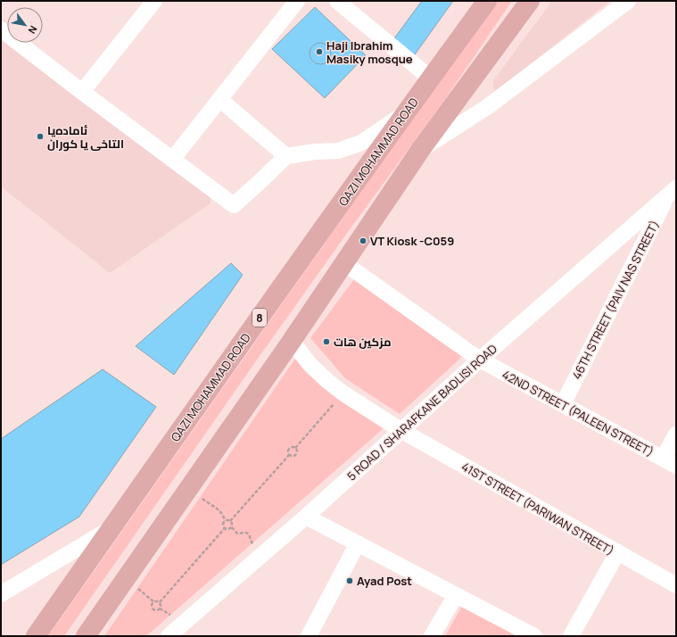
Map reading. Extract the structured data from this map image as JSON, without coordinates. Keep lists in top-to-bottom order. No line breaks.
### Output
{"streets":{"main road":["QAZI MOHAMMAD ROAD","8"],"street":["46TH STREET (PAIV NAS STREET)","5 ROAD / SHARAFKANE BADLISI ROAD","42ND STREET (PALEEN STREET)","41ST STREET (PARIWAN STREET)"]},"crossings":[["46TH STREET (PAIV NAS STREET)","5 ROAD / SHARAFKANE BADLISI ROAD"],["46TH STREET (PAIV NAS STREET)","42ND STREET (PALEEN STREET)"],["5 ROAD / SHARAFKANE BADLISI ROAD","42ND STREET (PALEEN STREET)"],["5 ROAD / SHARAFKANE BADLISI ROAD","41ST STREET (PARIWAN STREET)"]],"places":["Haji Ibrahim Masiky mosque","ئاماده‌یا التاخی یا کوران","VT Kiosk -C059","مزكين هات","Ayad Post"],"north":"bottom right"}
